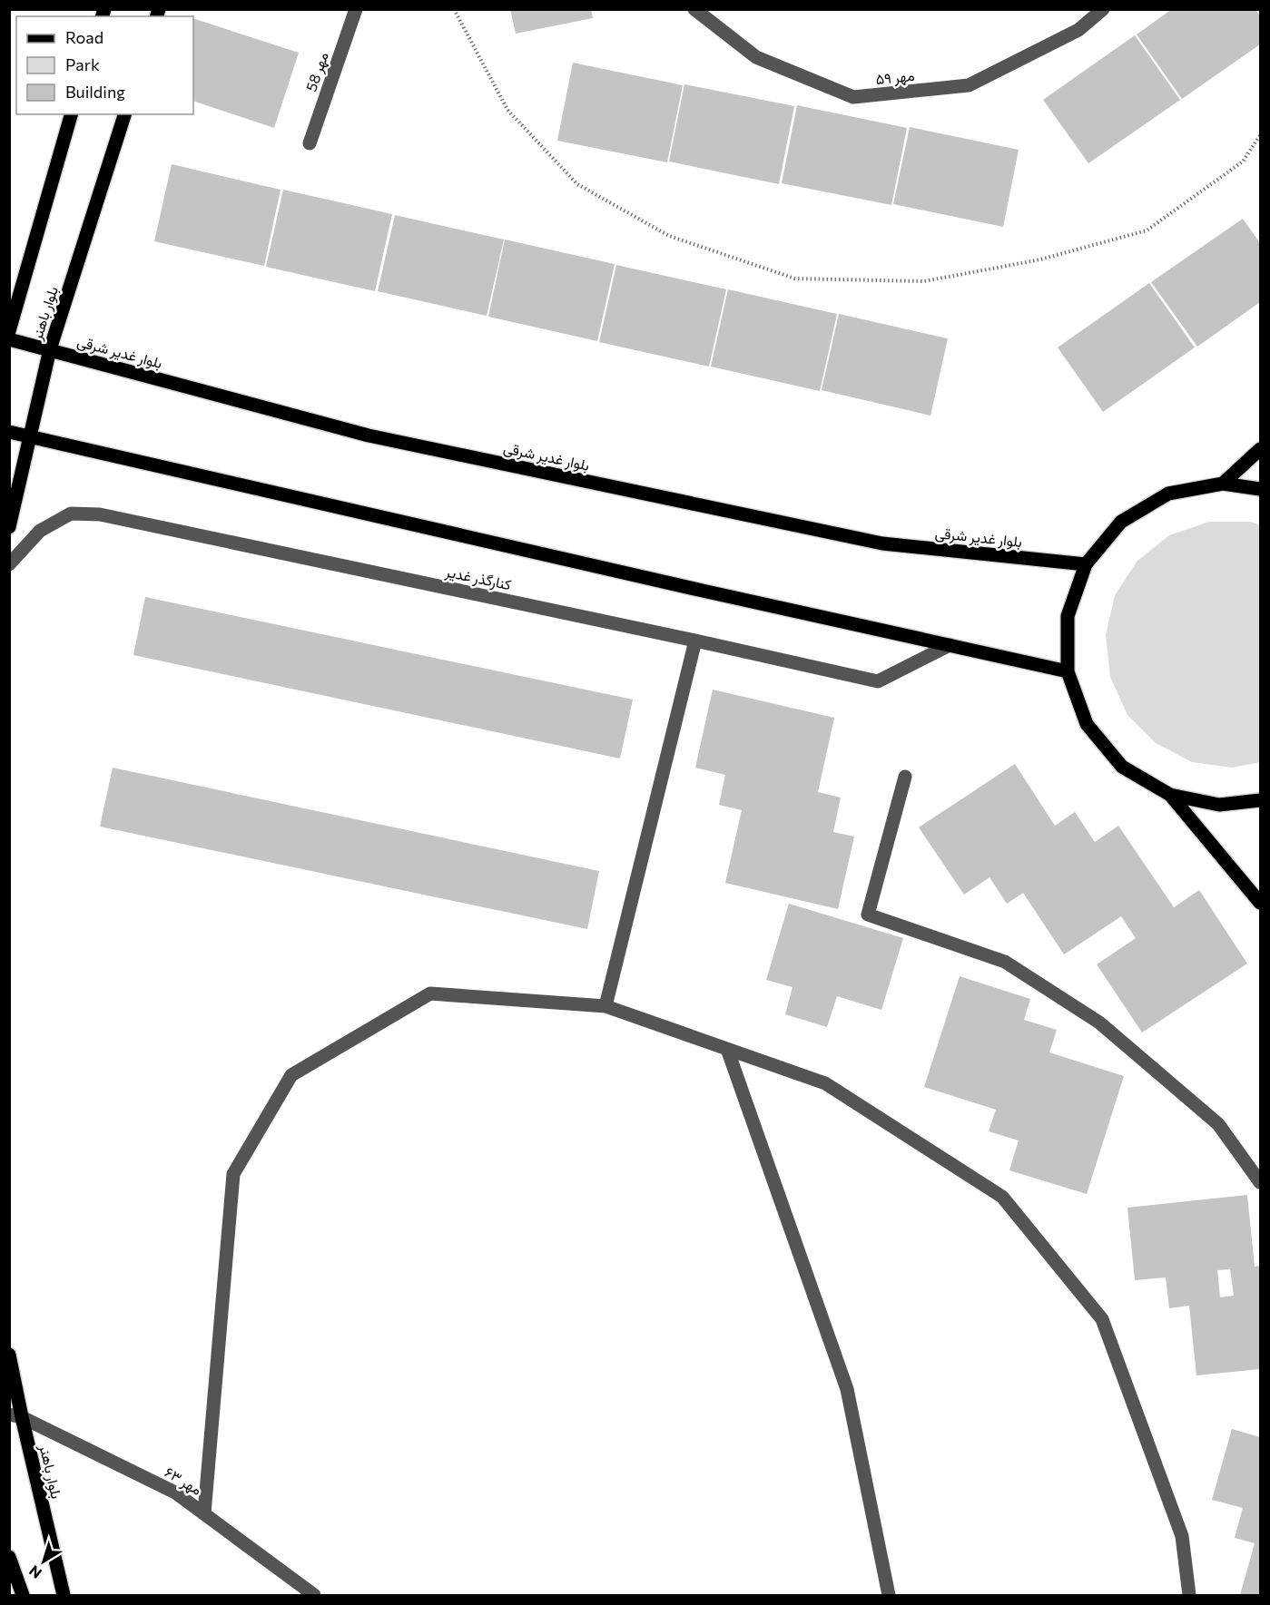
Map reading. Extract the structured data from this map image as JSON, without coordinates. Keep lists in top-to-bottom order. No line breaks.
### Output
{"streets":{"main road":["بلوار باهنر","بلوار غدیر شرقی"],"street":["مهر 58","مهر ۵۹","کنارگذر غدیر","مهر ۶۳"]},"crossings":[["بلوار باهنر","بلوار غدیر شرقی"],["بلوار باهنر","مهر ۶۳"]],"legend":["Road","Park","Building"],"north":"bottom left"}
